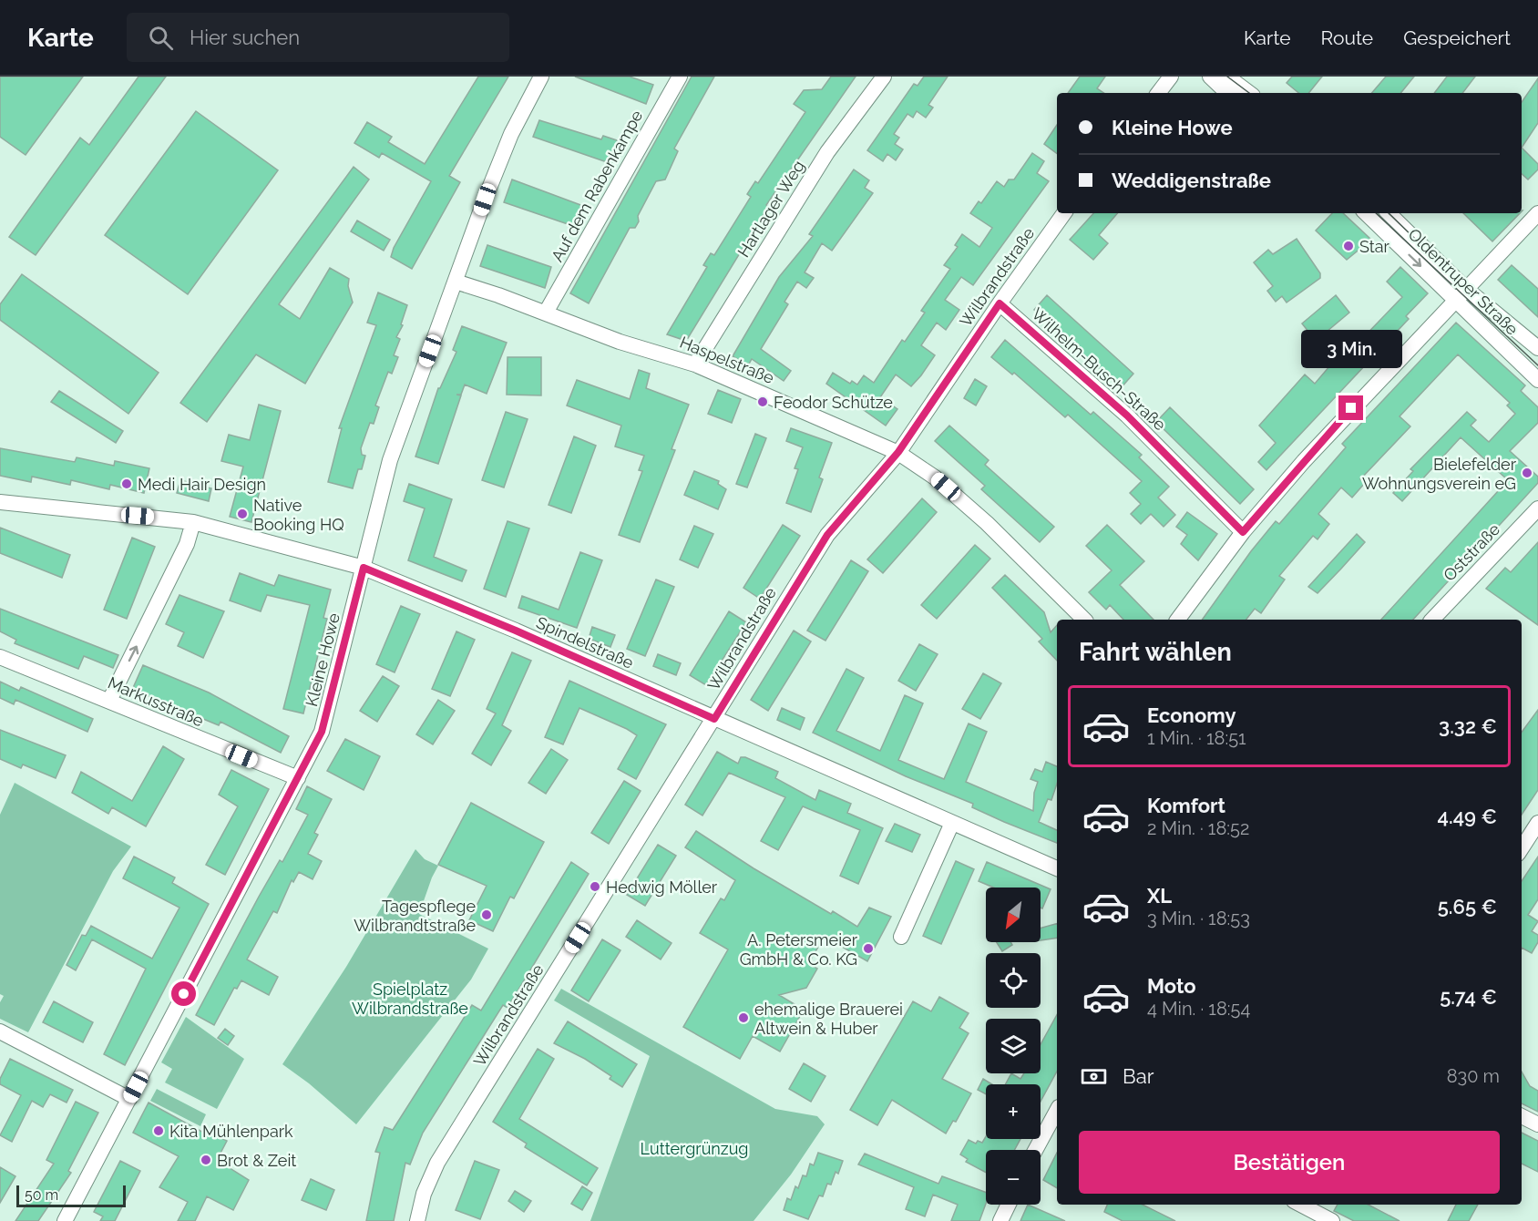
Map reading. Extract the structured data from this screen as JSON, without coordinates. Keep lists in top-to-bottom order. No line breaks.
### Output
{"streets":{"street":["Auf dem Rabenkampe","Hartlager Weg","Wilbrandstraße","Oldentruper Straße","Haspelstraße","Wilhelm-Busch-Straße","Oststraße","Spindelstraße","Kleine Howe","Markusstraße"]},"crossings":[["Auf dem Rabenkampe","Haspelstraße"],["Hartlager Weg","Haspelstraße"],["Wilbrandstraße","Haspelstraße"],["Wilbrandstraße","Wilhelm-Busch-Straße"],["Wilbrandstraße","Spindelstraße"],["Haspelstraße","Kleine Howe"],["Spindelstraße","Kleine Howe"],["Kleine Howe","Markusstraße"]],"parks":["Spielplatz Wilbrandstraße","Luttergrünzug"],"places":["Star","Feodor Schütze","Bielefelder Wohnungsverein eG","Medi Hair Design","Native Booking HQ","Hedwig Möller","Tagespflege Wilbrandtstraße","A. Petersmeier GmbH & Co. KG","ehemalige Brauerei Altwein & Huber","Kita Mühlenpark","Brot & Zeit"],"scale_bar":"50 m","north":"bottom left","page":{"header":"Karte","search":"Hier suchen","nav":["Karte","Route","Gespeichert"],"banner":["Kleine Howe","Weddigenstraße"],"bubble":"3 Min.","heading":"Fahrt wählen","list":[{"name":"Economy","note":"1 Min. · 18:51","value":"3.32 €"},{"name":"Komfort","note":"2 Min. · 18:52","value":"4.49 €"},{"name":"XL","note":"3 Min. · 18:53","value":"5.65 €"},{"name":"Moto","note":"4 Min. · 18:54","value":"5.74 €"}],"map_buttons":["+","−"],"pay":["Bar","830 m"],"buttons":"Bestätigen","scale":"50 m"}}
